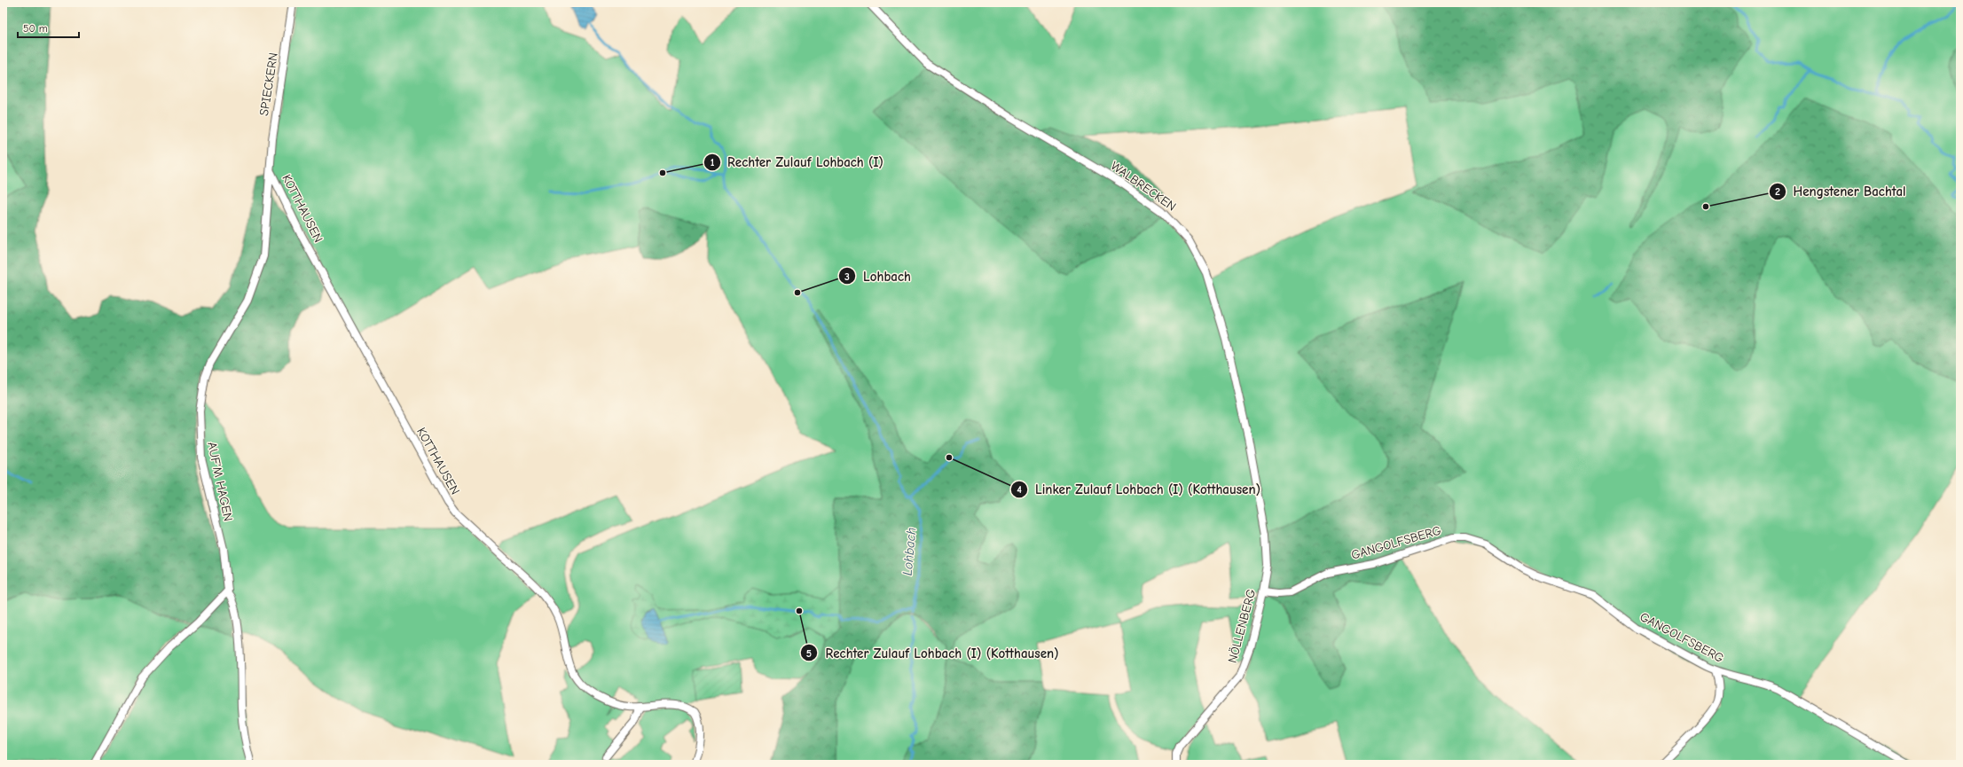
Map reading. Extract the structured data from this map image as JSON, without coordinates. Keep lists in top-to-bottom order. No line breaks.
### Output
{"streets":{"street":["SPIECKERN","WALBRECKEN","KOTTHAUSEN","AUF'M HAGEN","GANGOLFSBERG","NÖLLENBERG"]},"crossings":[["SPIECKERN","KOTTHAUSEN"],["SPIECKERN","AUF'M HAGEN"],["WALBRECKEN","NÖLLENBERG"],["KOTTHAUSEN","AUF'M HAGEN"],["GANGOLFSBERG","NÖLLENBERG"]],"water":["Lohbach"],"places":["Rechter Zulauf Lohbach (I)","Hengstener Bachtal","Lohbach","Linker Zulauf Lohbach (I) (Kotthausen)","Rechter Zulauf Lohbach (I) (Kotthausen)"],"scale_bar":"50 m"}
